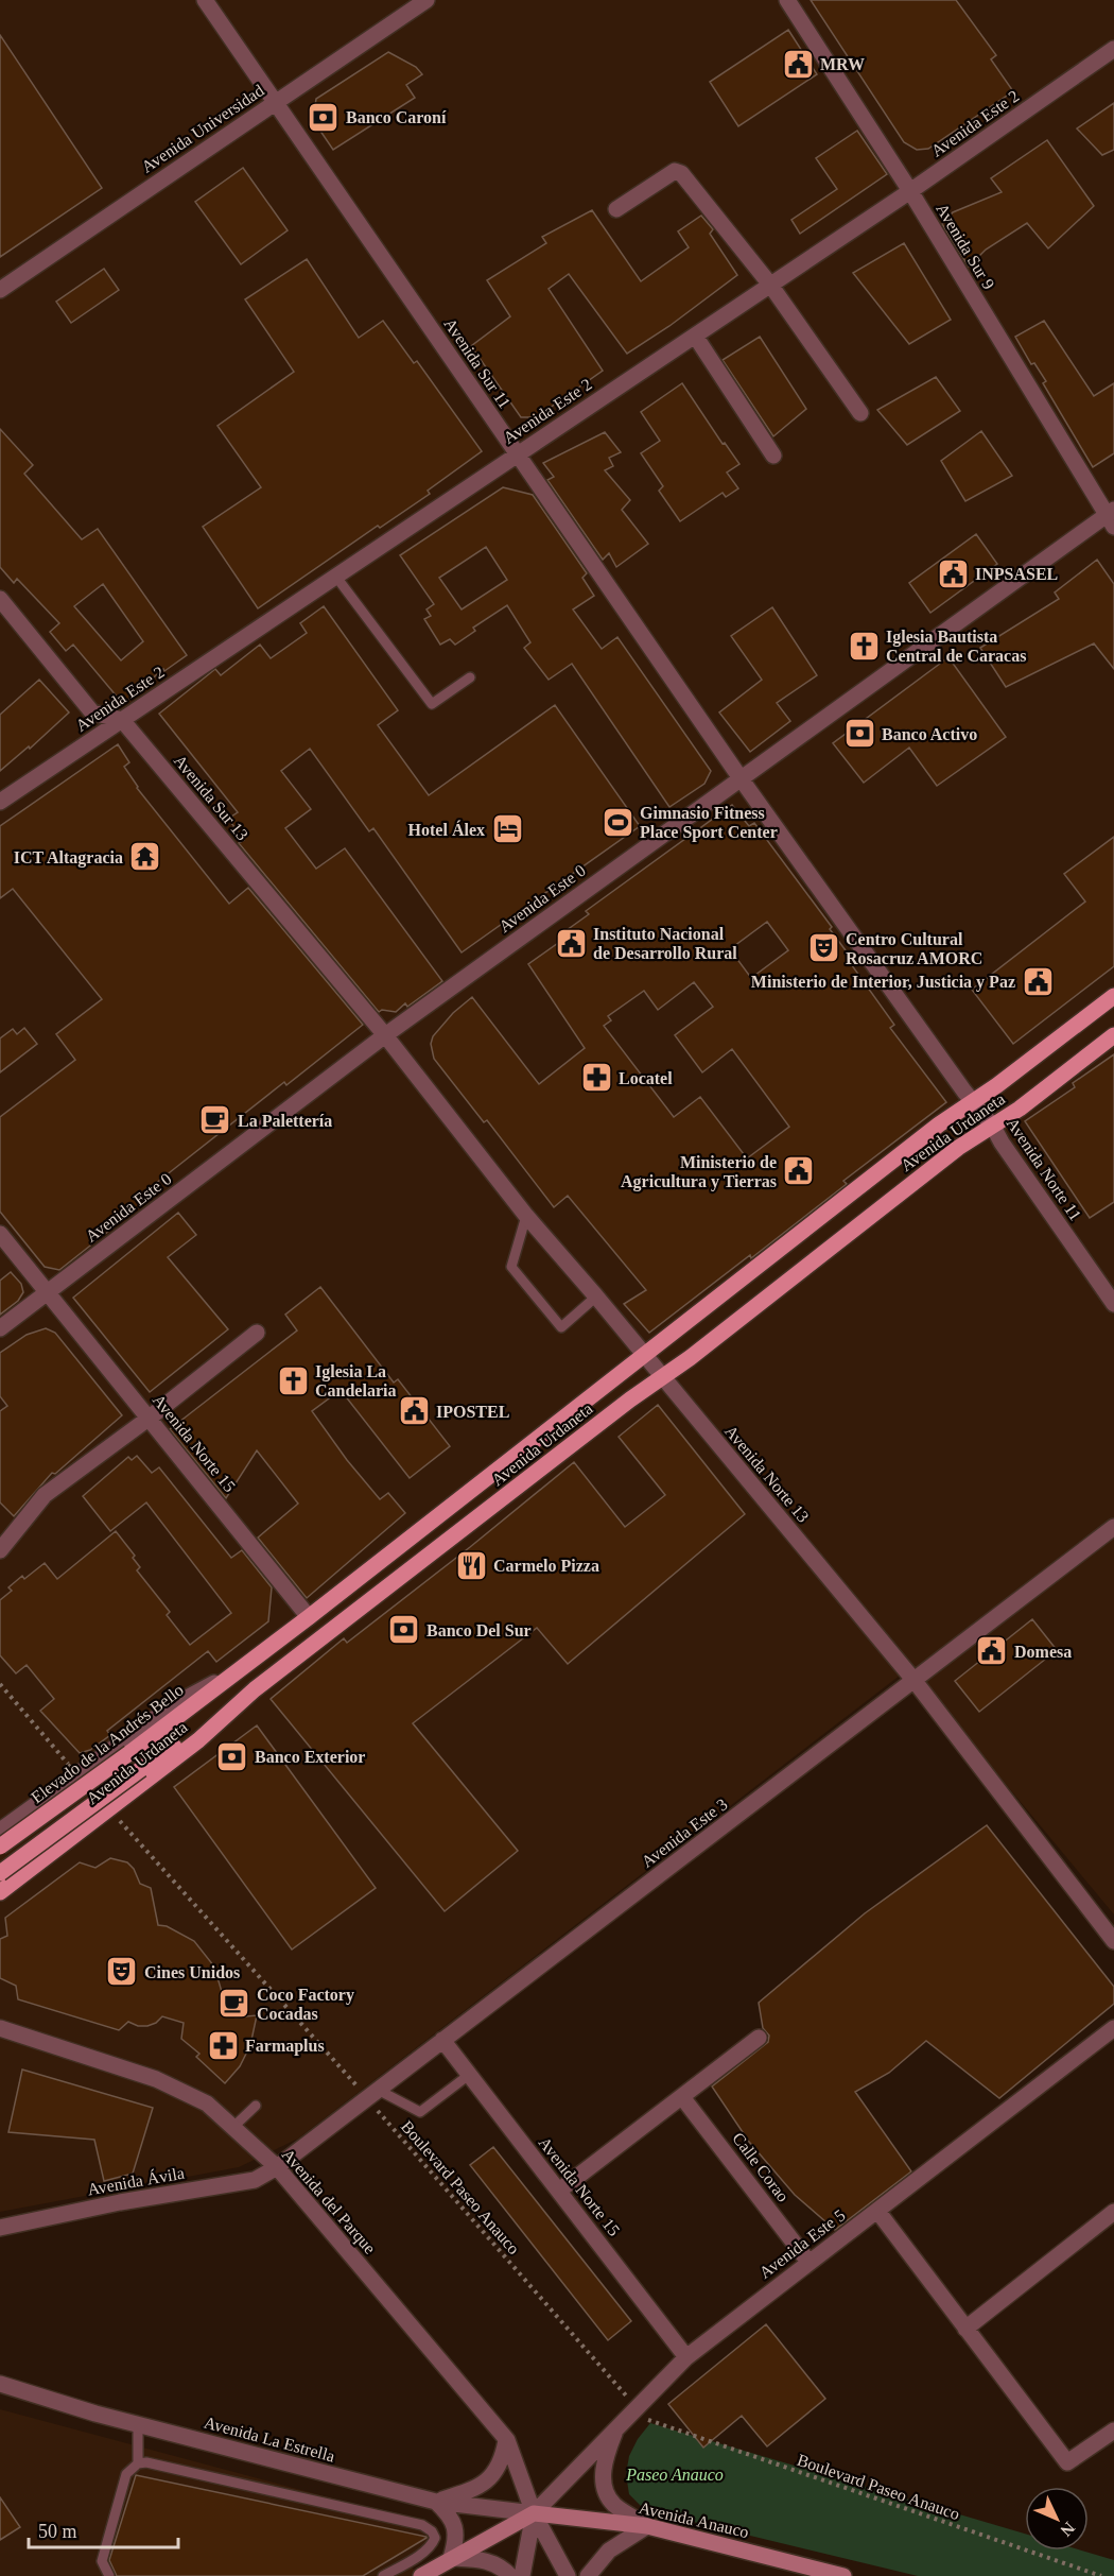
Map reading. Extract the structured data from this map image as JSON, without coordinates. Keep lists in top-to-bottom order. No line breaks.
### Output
{"streets":{"main road":["Avenida Urdaneta","Elevado de la Andrés Bello","Avenida Anauco"],"street":["Avenida Este 2","Avenida Universidad","Avenida Sur 9","Avenida Sur 11","Avenida Sur 13","Avenida Este 0","Avenida Norte 11","Avenida Norte 15","Avenida Norte 13","Avenida Este 3","Calle Corao","Avenida Ávila","Avenida del Parque","Avenida Este 5","Avenida La Estrella"],"path":["Boulevard Paseo Anauco"]},"crossings":[["Avenida Este 2","Avenida Sur 9"],["Avenida Este 2","Avenida Sur 11"],["Avenida Este 2","Avenida Sur 13"],["Avenida Universidad","Avenida Sur 11"],["Avenida Sur 9","Avenida Este 0"],["Avenida Sur 11","Avenida Este 0"],["Avenida Sur 11","Avenida Norte 11"],["Avenida Sur 13","Avenida Este 0"],["Avenida Sur 13","Avenida Norte 13"],["Avenida Este 0","Avenida Norte 11"],["Avenida Este 0","Avenida Norte 15"],["Avenida Este 0","Avenida Norte 13"],["Avenida Urdaneta","Avenida Norte 11"],["Avenida Urdaneta","Avenida Norte 15"],["Avenida Urdaneta","Avenida Norte 13"],["Avenida Urdaneta","Elevado de la Andrés Bello"],["Avenida Norte 15","Avenida Este 3"],["Avenida Norte 15","Avenida Este 5"],["Avenida Norte 13","Avenida Este 3"],["Avenida Este 3","Avenida Ávila"],["Avenida Este 3","Avenida del Parque"],["Calle Corao","Avenida Este 5"],["Avenida Ávila","Avenida del Parque"],["Avenida del Parque","Avenida Este 5"],["Avenida del Parque","Avenida La Estrella"],["Avenida del Parque","Avenida Anauco"],["Avenida Este 5","Avenida La Estrella"],["Avenida Este 5","Avenida Anauco"],["Avenida La Estrella","Avenida Anauco"]],"parks":["Paseo Anauco"],"places":{"public building":["MRW","INPSASEL","Instituto Nacional de Desarrollo Rural","Ministerio de Interior, Justicia y Paz","Ministerio de Agricultura y Tierras","IPOSTEL","Domesa"],"bank":["Banco Caroní","Banco Activo","Banco Del Sur","Banco Exterior"],"church":["Iglesia Bautista Central de Caracas","Iglesia La Candelaria"],"sports":["Gimnasio Fitness Place Sport Center"],"hotel":["Hotel Álex"],"temple":["ICT Altagracia"],"theatre":["Centro Cultural Rosacruz AMORC","Cines Unidos"],"pharmacy":["Locatel","Farmaplus"],"cafe":["La Palettería","Coco Factory Cocadas"],"restaurant":["Carmelo Pizza"]},"scale_bar":"50 m","north":"bottom right"}
